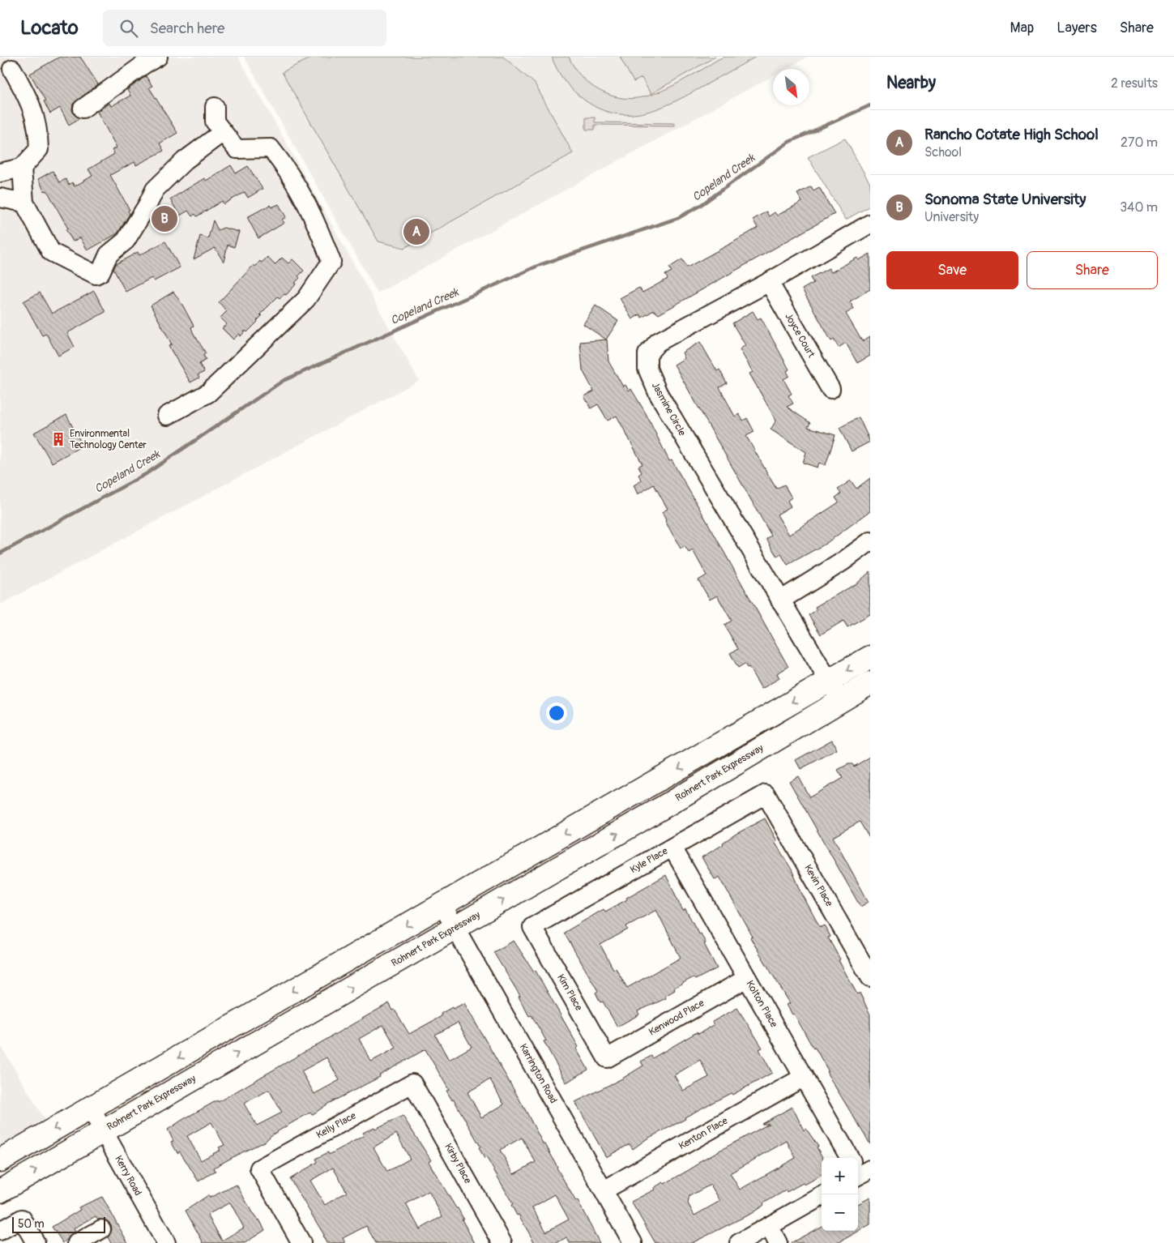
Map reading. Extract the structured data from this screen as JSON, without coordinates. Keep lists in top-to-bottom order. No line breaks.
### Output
{"streets":{"main road":["Rohnert Park Expressway"],"street":["Joyce Court","Jasmine Circle","Kyle Place","Kevin Place","Kim Place","Kolton Place","Kenwood Place","Karrington Road","Kelly Place","Kenton Place","Kirby Place","Kerry Road"]},"crossings":[["Joyce Court","Jasmine Circle"],["Rohnert Park Expressway","Karrington Road"],["Rohnert Park Expressway","Kerry Road"],["Kyle Place","Kevin Place"],["Kyle Place","Kim Place"],["Kyle Place","Kolton Place"],["Kim Place","Kenwood Place"],["Kolton Place","Kenwood Place"],["Kolton Place","Kenton Place"],["Karrington Road","Kenton Place"],["Kelly Place","Kirby Place"]],"water":["Copeland Creek"],"places":{"building":["Environmental Technology Center"]},"scale_bar":"50 m","north":"bottom right","page":{"header":"Locato","search":"Search here","nav":["Map","Layers","Share"],"heading":["Nearby","2 results"],"list":[{"mark":"A","name":"Rancho Cotate High School","note":"School","value":"270 m"},{"mark":"B","name":"Sonoma State University","note":"University","value":"340 m"}],"pins":["B","A"],"buttons":["Save","Share"],"map_buttons":["+","−"],"scale":"50 m"}}
